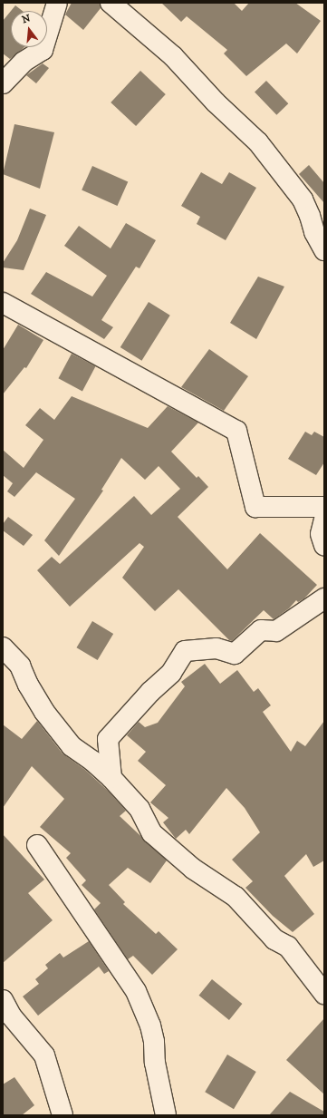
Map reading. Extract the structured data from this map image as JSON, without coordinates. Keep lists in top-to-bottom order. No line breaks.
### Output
{"north":"top"}
